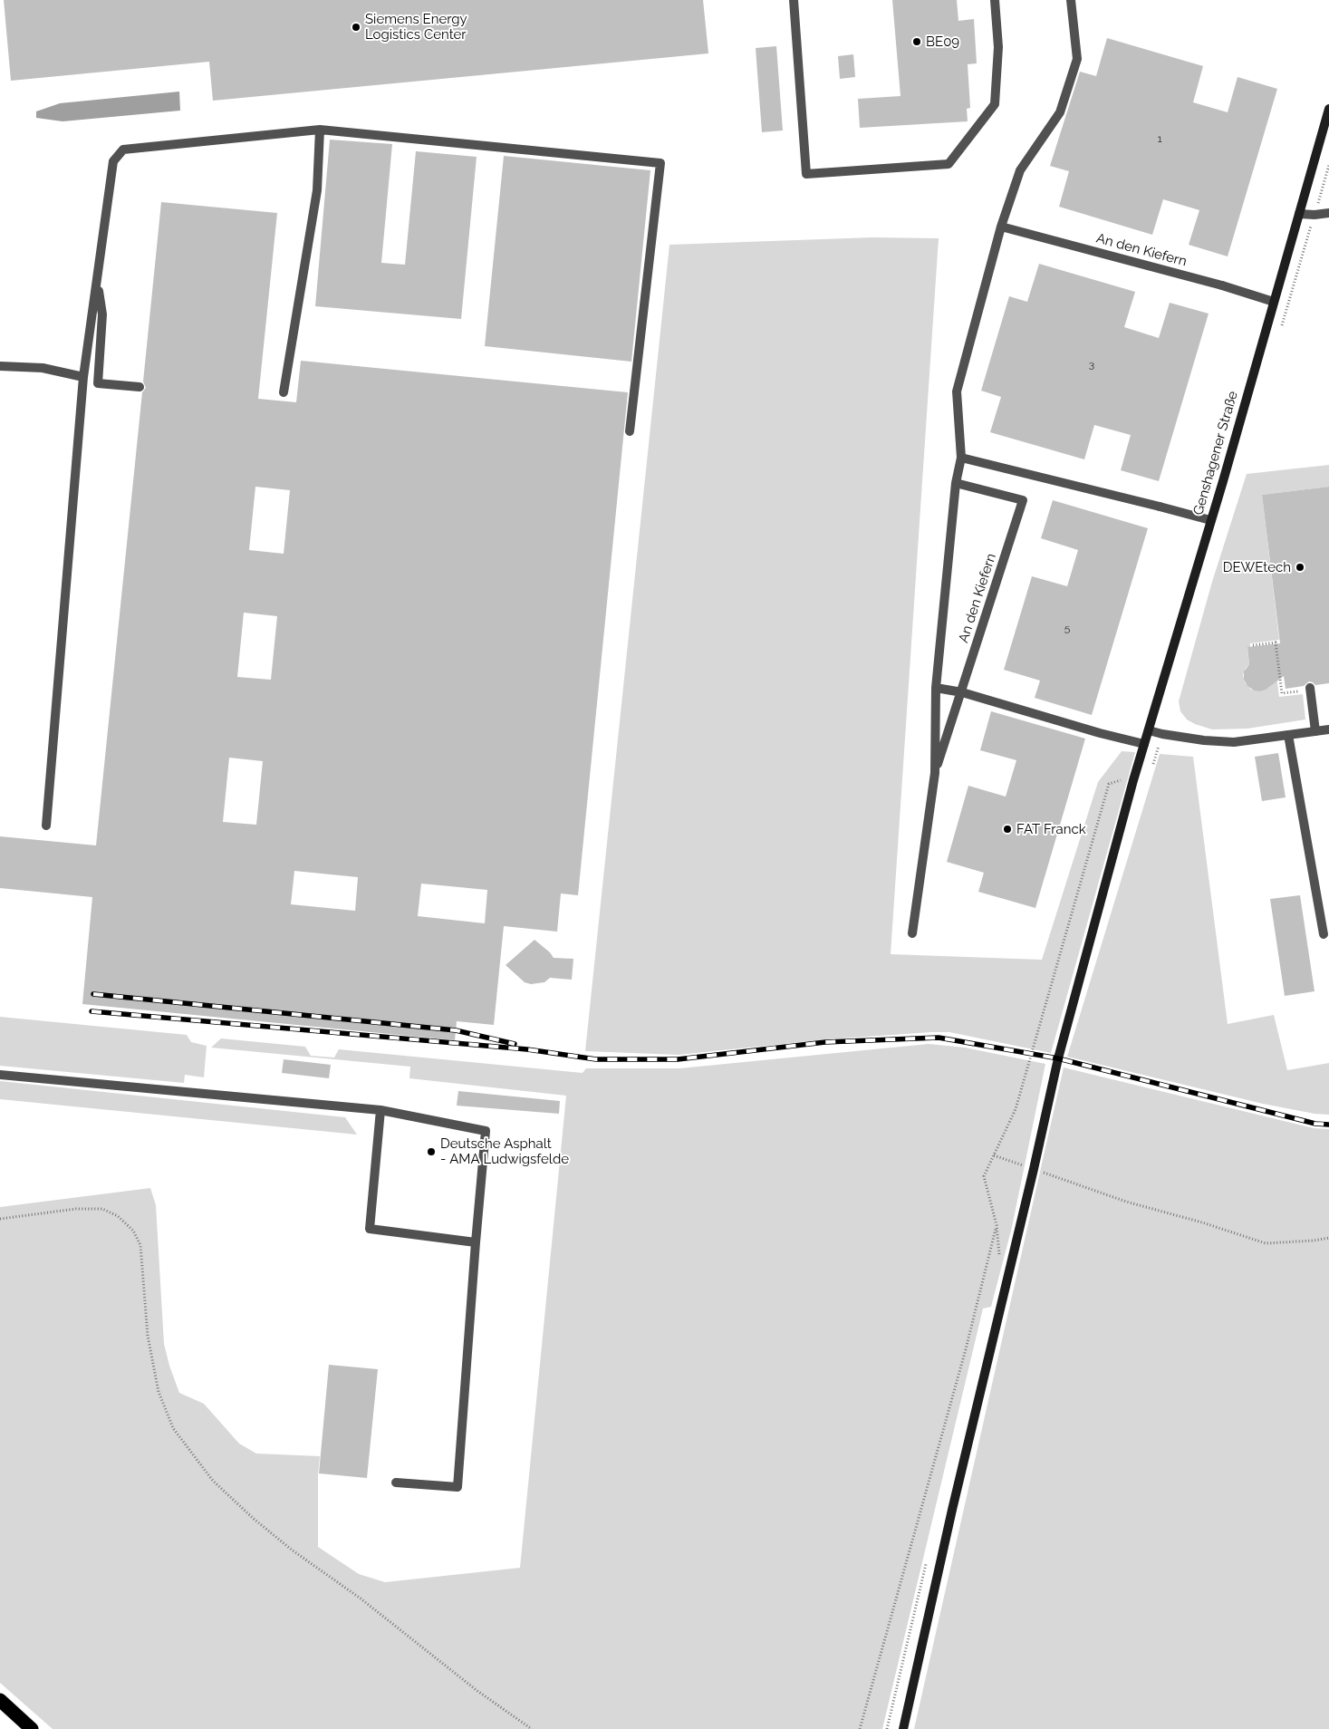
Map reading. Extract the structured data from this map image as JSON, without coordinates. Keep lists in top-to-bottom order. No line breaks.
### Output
{"streets":{"main road":["Genshagener Straße"],"street":["An den Kiefern"]},"crossings":[["An den Kiefern","Genshagener Straße"]],"places":["Siemens Energy Logistics Center","BE09","DEWEtech","FAT Franck","Deutsche Asphalt - AMA Ludwigsfelde"],"house_numbers":["1","3","5"]}
